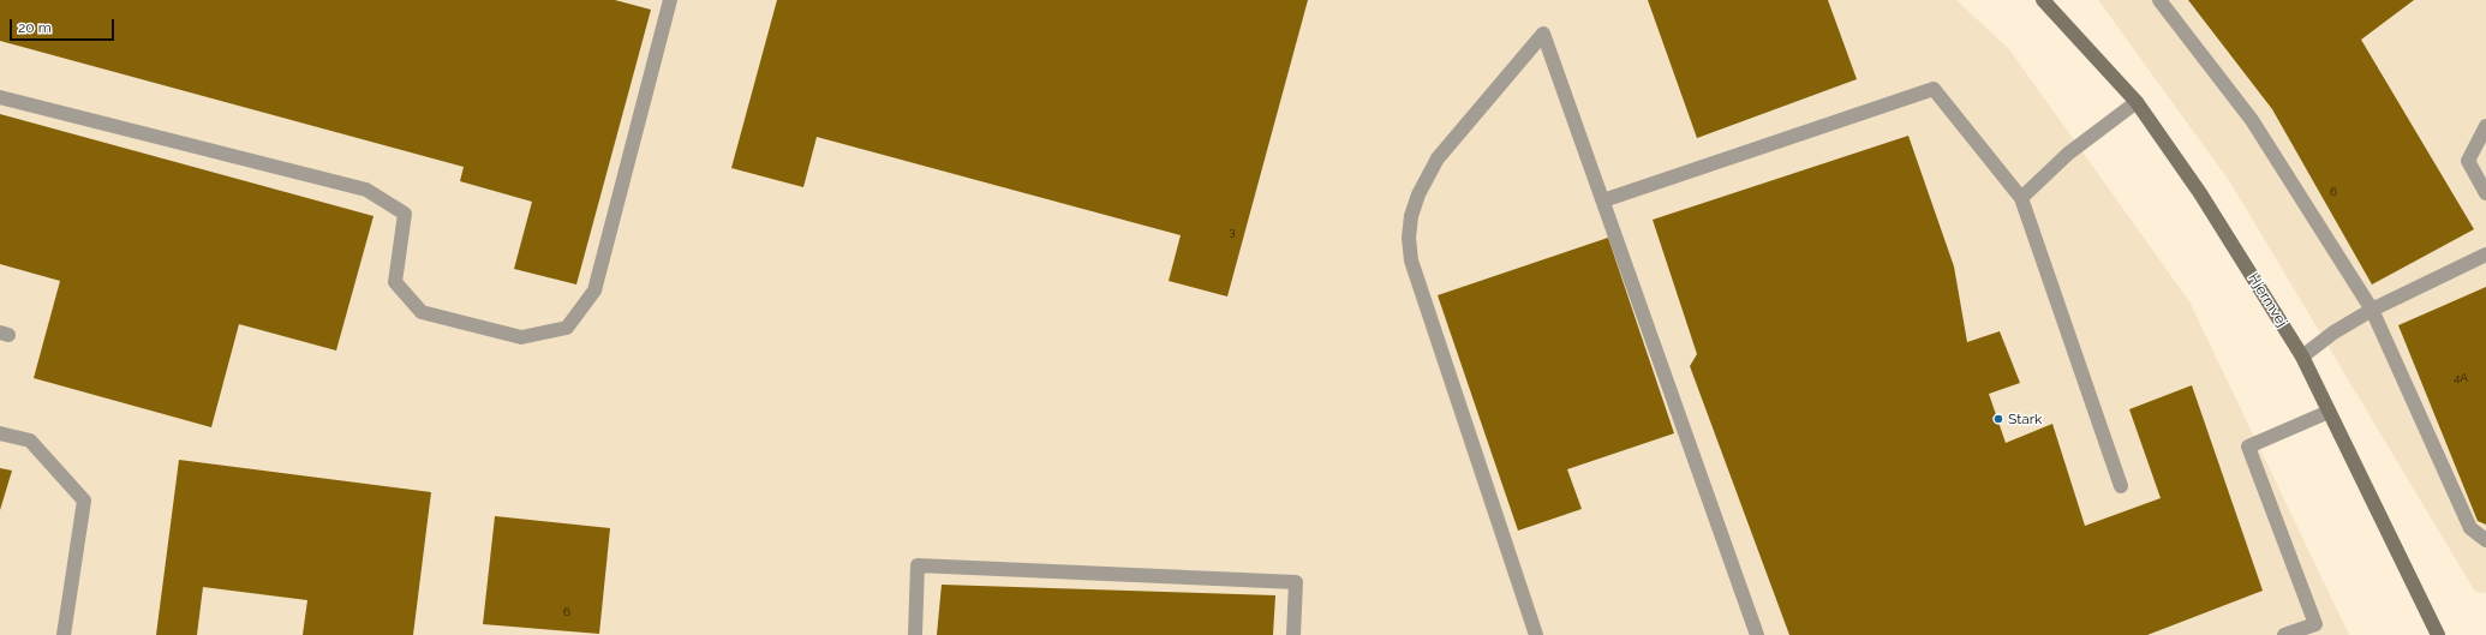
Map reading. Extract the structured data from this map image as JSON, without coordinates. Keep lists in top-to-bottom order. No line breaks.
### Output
{"streets":{"street":["Hjermvej"]},"places":["Stark"],"house_numbers":["6","3","4A","6"],"scale_bar":"20 m"}
